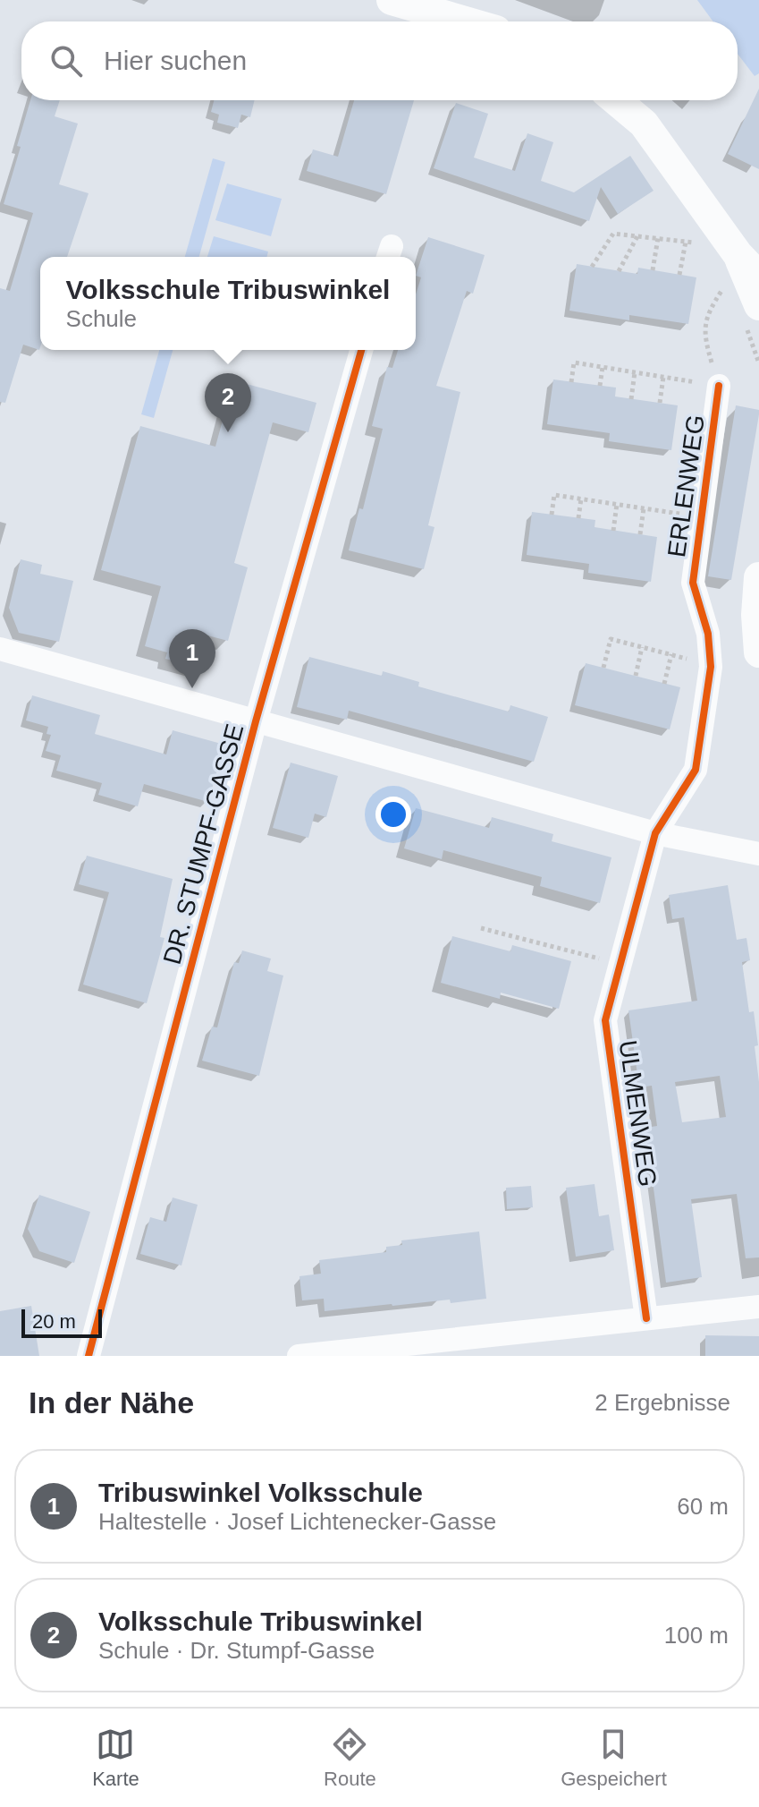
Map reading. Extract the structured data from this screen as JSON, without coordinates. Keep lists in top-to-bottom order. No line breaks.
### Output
{"streets":{"street":["ERLENWEG","DR. STUMPF-GASSE","ULMENWEG"]},"crossings":[["ERLENWEG","ULMENWEG"]],"scale_bar":"20 m","page":{"search":"Hier suchen","popup":["Volksschule Tribuswinkel","Schule"],"pins":["2","1"],"scale":"20 m","heading":["In der Nähe","2 Ergebnisse"],"list":[{"mark":"1","name":"Tribuswinkel Volksschule","note":"Haltestelle · Josef Lichtenecker-Gasse","value":"60 m"},{"mark":"2","name":"Volksschule Tribuswinkel","note":"Schule · Dr. Stumpf-Gasse","value":"100 m"}],"nav":["Karte","Route","Gespeichert"]}}
